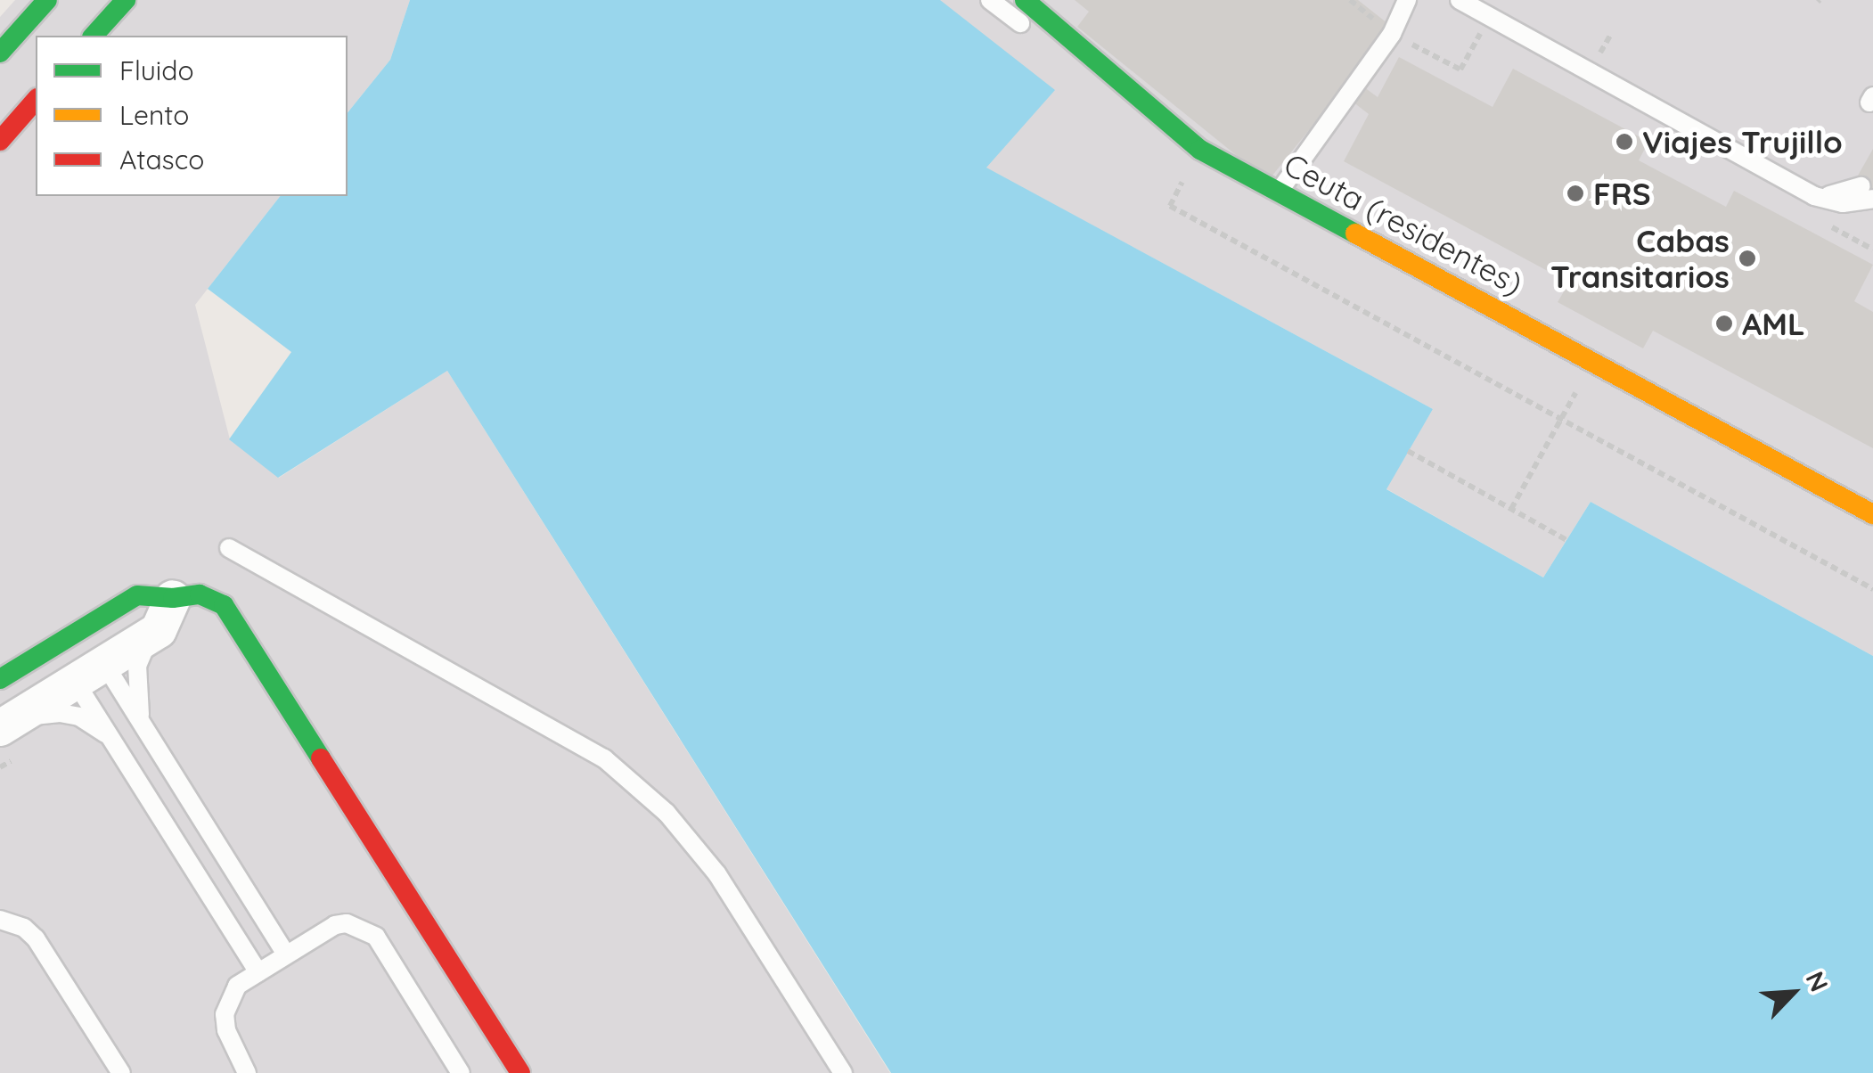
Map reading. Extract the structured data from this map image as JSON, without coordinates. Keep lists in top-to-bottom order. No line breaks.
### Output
{"streets":{"street":["Ceuta (residentes)"]},"places":["Viajes Trujillo","FRS","Cabas Transitarios","AML"],"legend":["Fluido","Lento","Atasco"],"north":"top right"}
